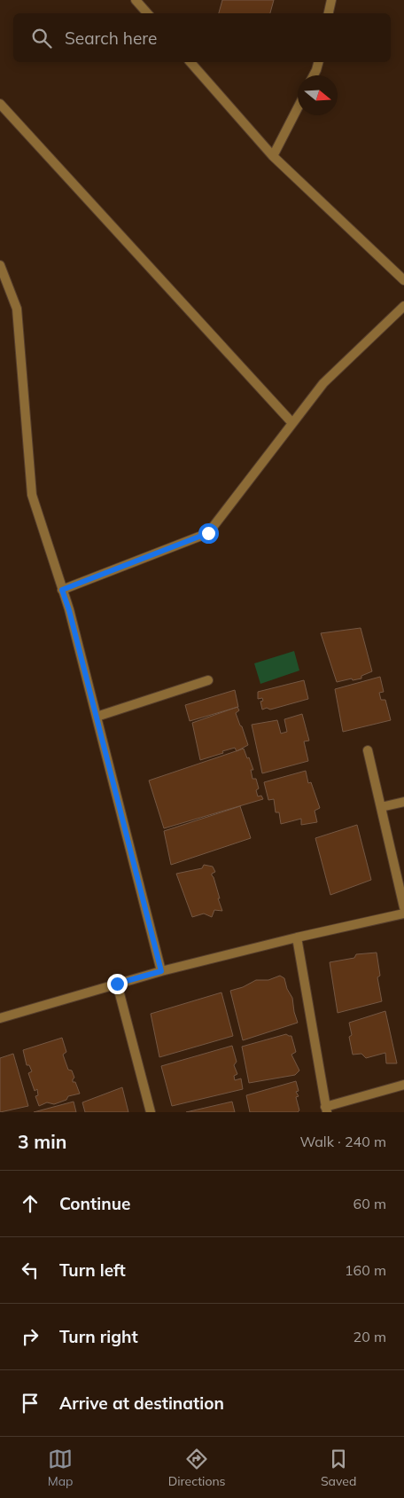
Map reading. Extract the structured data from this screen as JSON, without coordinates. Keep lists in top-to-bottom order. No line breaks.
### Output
{"north":"right","page":{"search":"Search here","heading":["3 min","Walk · 240 m"],"list":[["Continue","60 m"],["Turn left","160 m"],["Turn right","20 m"],"Arrive at destination"],"nav":["Map","Directions","Saved"]}}
